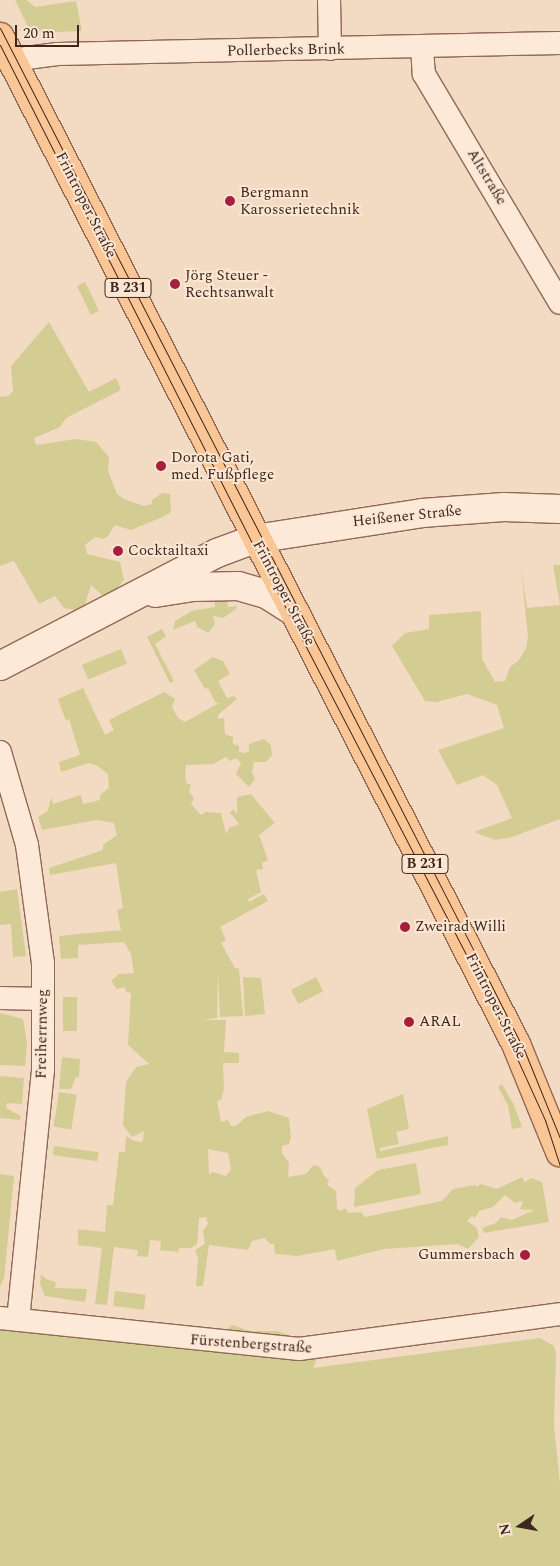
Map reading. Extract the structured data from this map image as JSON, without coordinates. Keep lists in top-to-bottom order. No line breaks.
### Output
{"streets":{"main road":["Frintroper Straße","B 231"],"street":["Pollerbecks Brink","Altstraße","Heißener Straße","Freiherrnweg","Fürstenbergstraße"]},"crossings":[["Pollerbecks Brink","Altstraße"],["Pollerbecks Brink","Frintroper Straße"],["Frintroper Straße","Heißener Straße"],["Freiherrnweg","Fürstenbergstraße"]],"places":["Bergmann Karosserietechnik","Jörg Steuer - Rechtsanwalt","Dorota Gati, med. Fußpflege","Cocktailtaxi","Zweirad Willi","ARAL","Gummersbach"],"scale_bar":"20 m","north":"left"}
